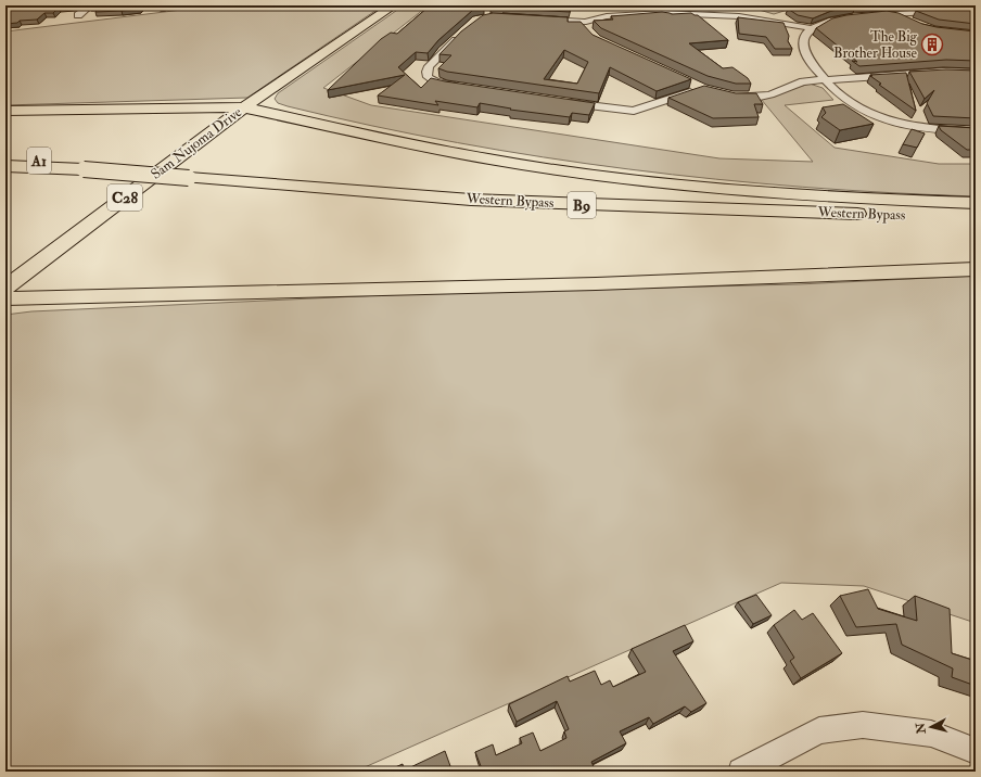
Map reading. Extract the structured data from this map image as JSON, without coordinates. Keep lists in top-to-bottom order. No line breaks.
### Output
{"streets":{"highway":["Sam Nujoma Drive","A1","C28","Western Bypass","B9"]},"places":{"building":["The Big Brother House"]},"north":"left"}
